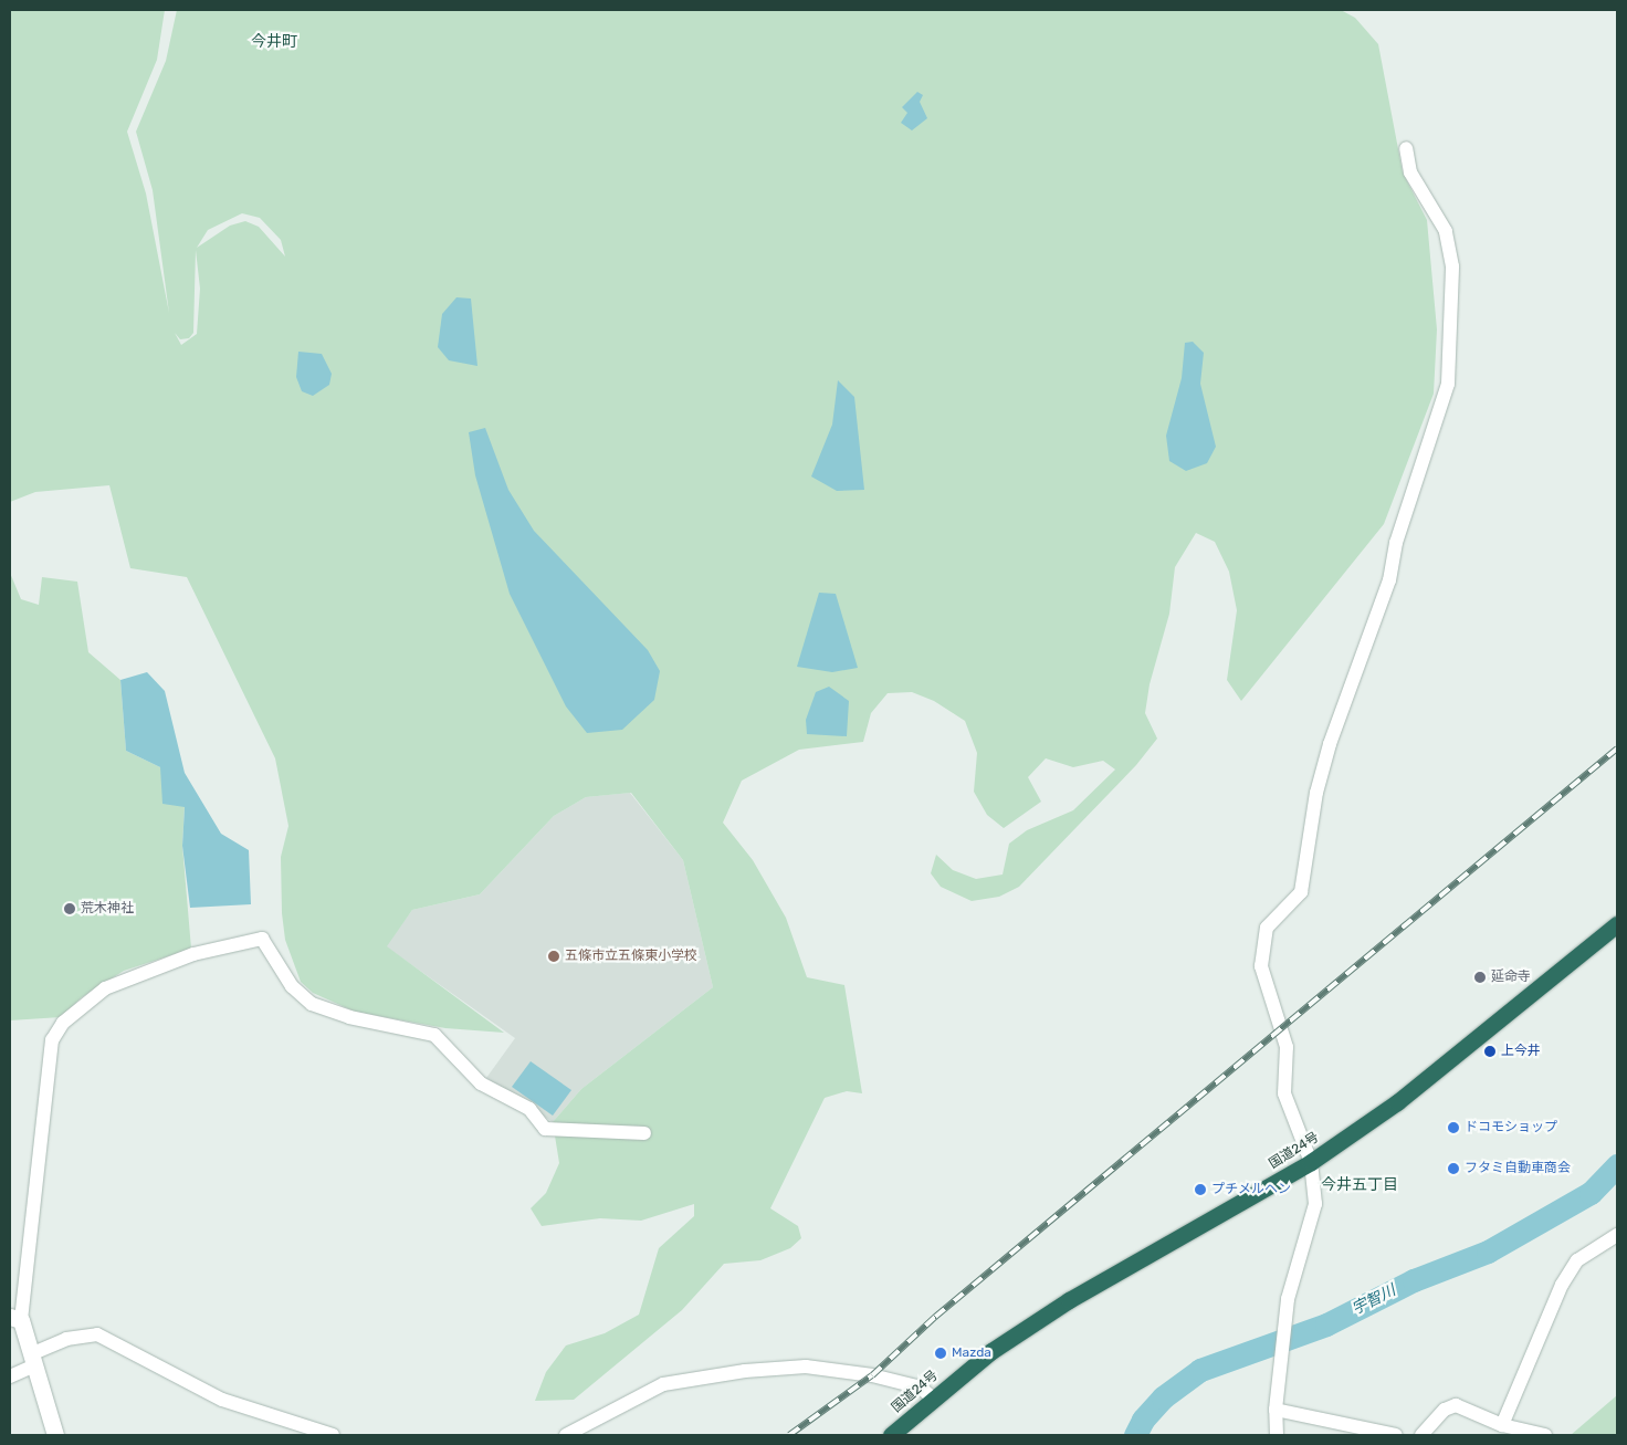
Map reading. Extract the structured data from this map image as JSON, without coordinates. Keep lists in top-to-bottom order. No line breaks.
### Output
{"streets":{"highway":["国道24号"]},"districts":["今井町","今井五丁目"],"water":["宇智川"],"places":["荒木神社","五條市立五條東小学校","延命寺","上今井","ドコモショップ","フタミ自動車商会","プチメルヘン","Mazda"]}
